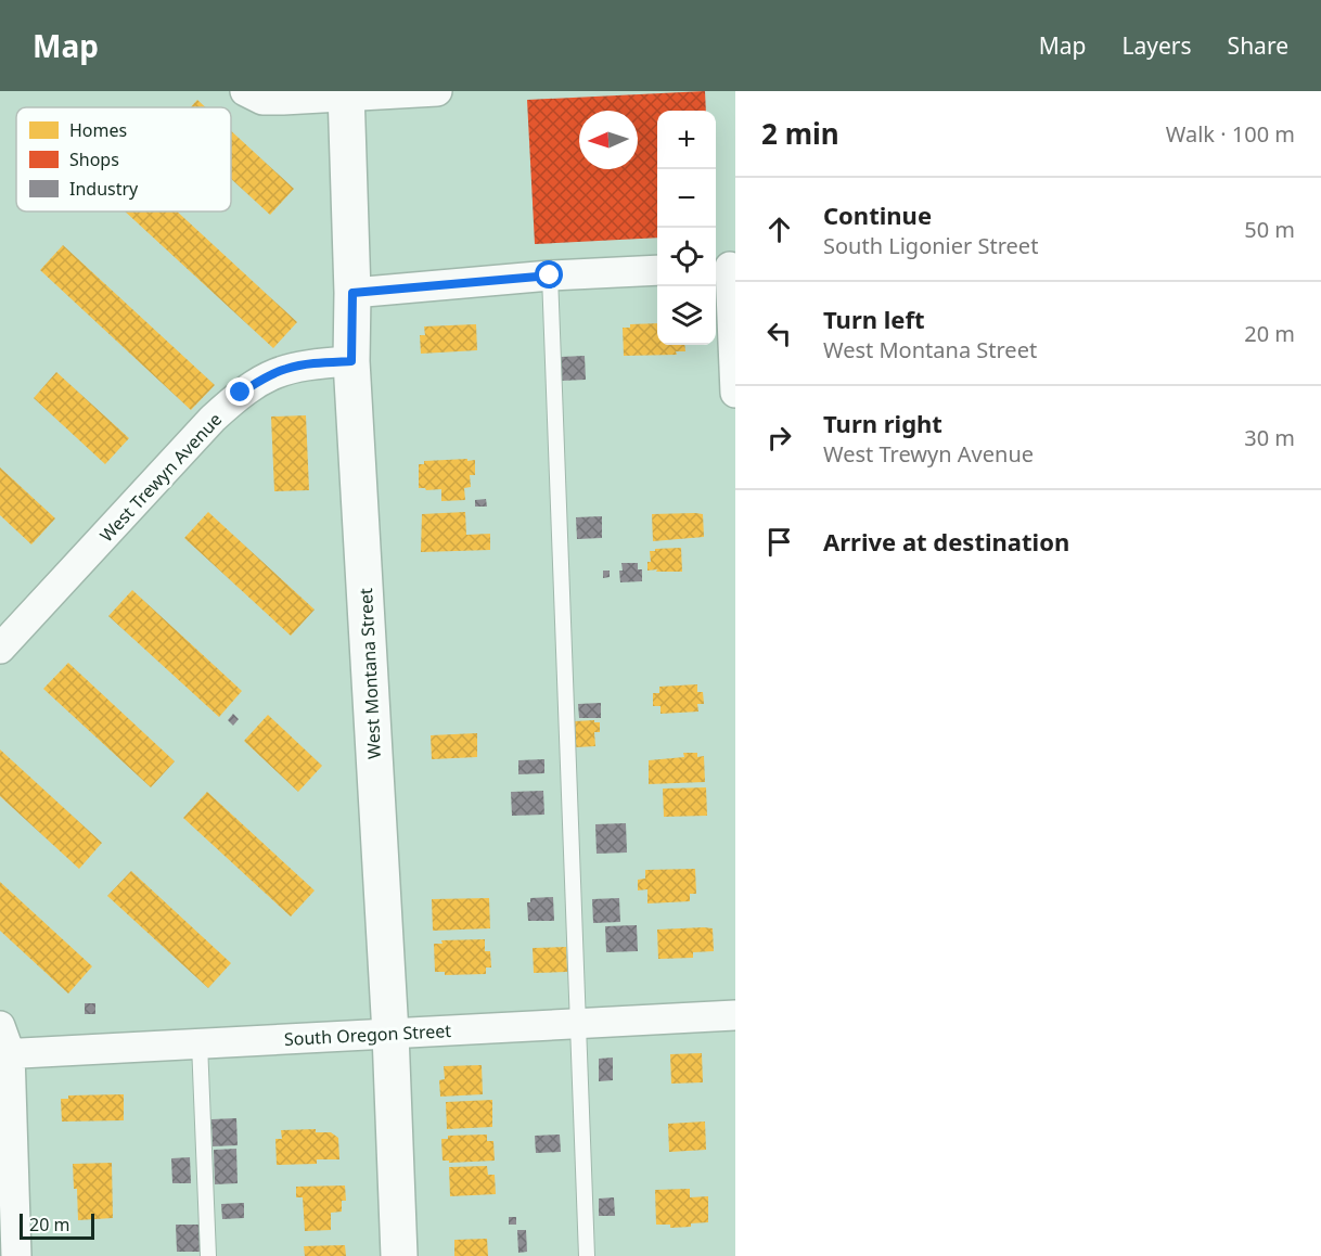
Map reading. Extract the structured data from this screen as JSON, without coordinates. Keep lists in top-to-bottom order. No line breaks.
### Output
{"streets":{"street":["West Trewyn Avenue","West Montana Street","South Oregon Street"]},"crossings":[["West Trewyn Avenue","West Montana Street"],["West Montana Street","South Oregon Street"]],"legend":["Homes","Shops","Industry"],"scale_bar":"20 m","north":"left","page":{"header":"Map","nav":["Map","Layers","Share"],"heading":["2 min","Walk · 100 m"],"map_buttons":["+","−"],"list":[["Continue","South Ligonier Street","50 m"],["Turn left","West Montana Street","20 m"],["Turn right","West Trewyn Avenue","30 m"],"Arrive at destination"],"scale":"20 m"}}
